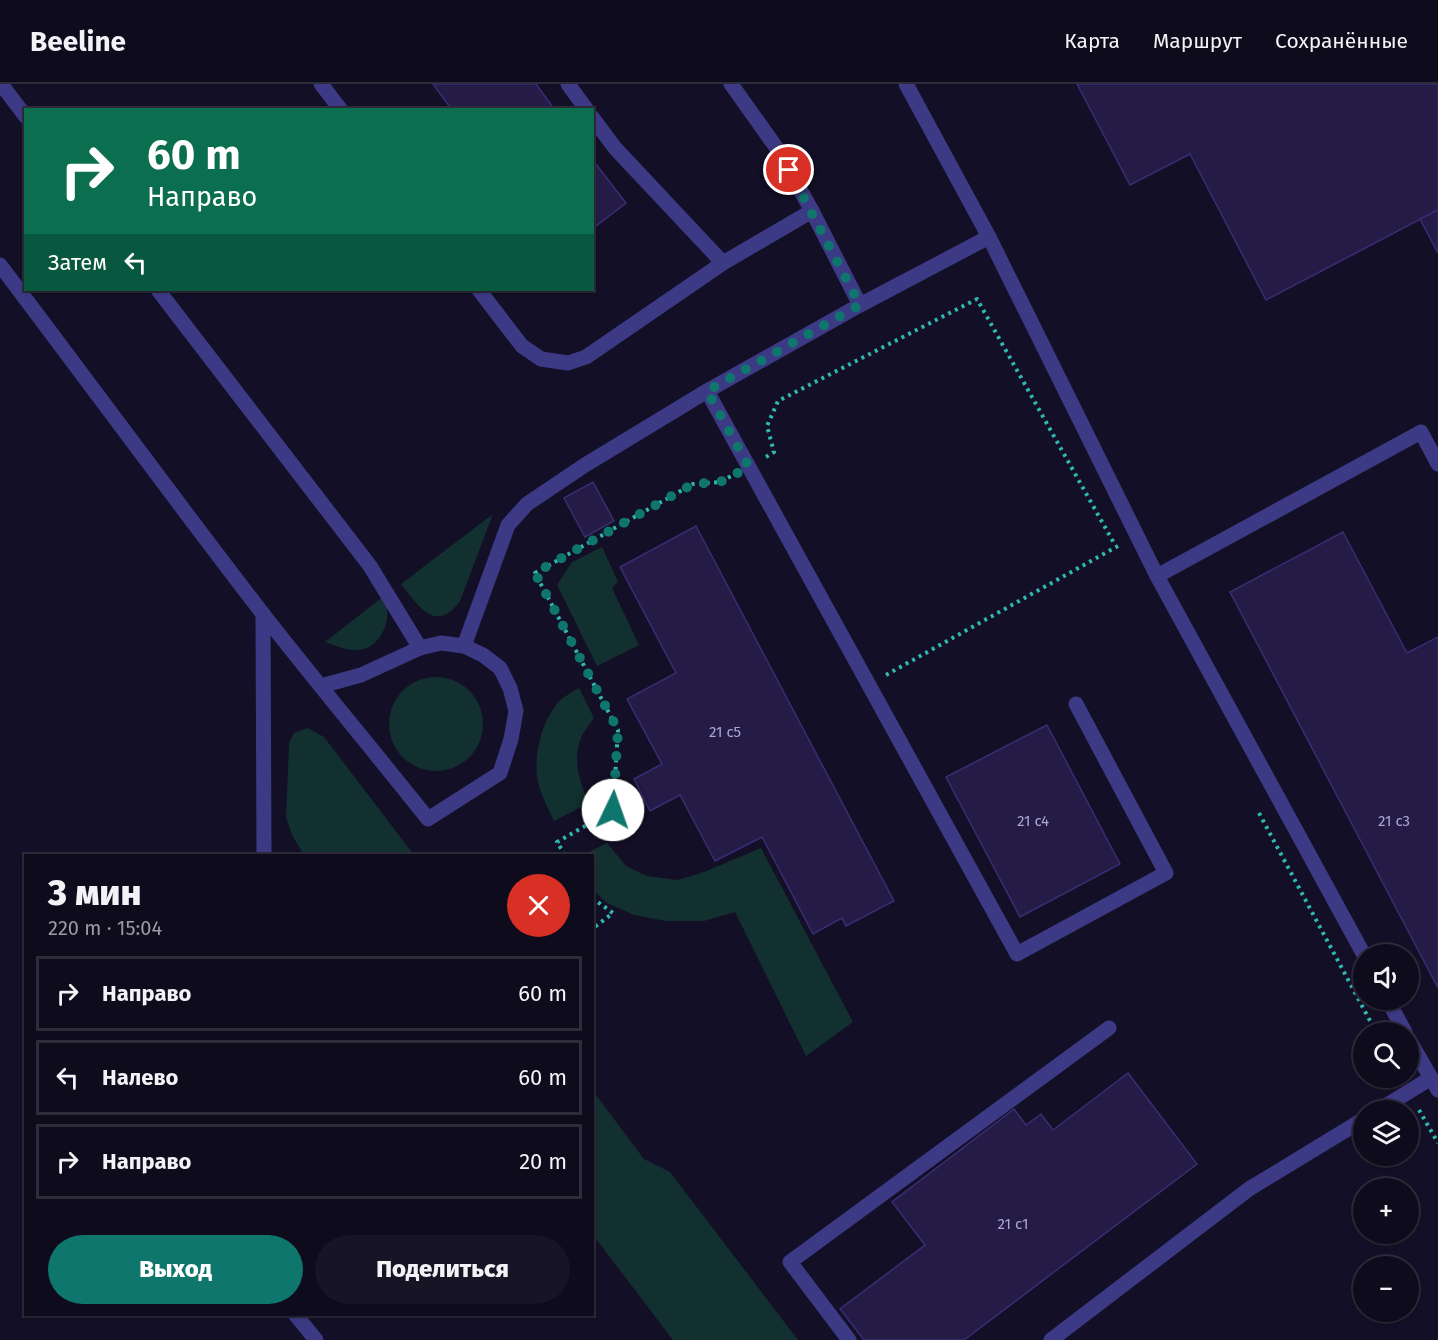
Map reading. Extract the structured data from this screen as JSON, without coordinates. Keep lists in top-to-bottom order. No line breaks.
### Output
{"house_numbers":["21 с5","21 с4","21 с3","21 с1"],"page":{"header":"Beeline","nav":["Карта","Маршрут","Сохранённые"],"turn":["60 m","Направо"],"then":"Затем","heading":["3 мин","220 m · 15:04"],"map_buttons":["+","−"],"list":[{"name":"Направо","value":"60 m"},{"name":"Налево","value":"60 m"},{"name":"Направо","value":"20 m"}],"buttons":["Выход","Поделиться"]}}
